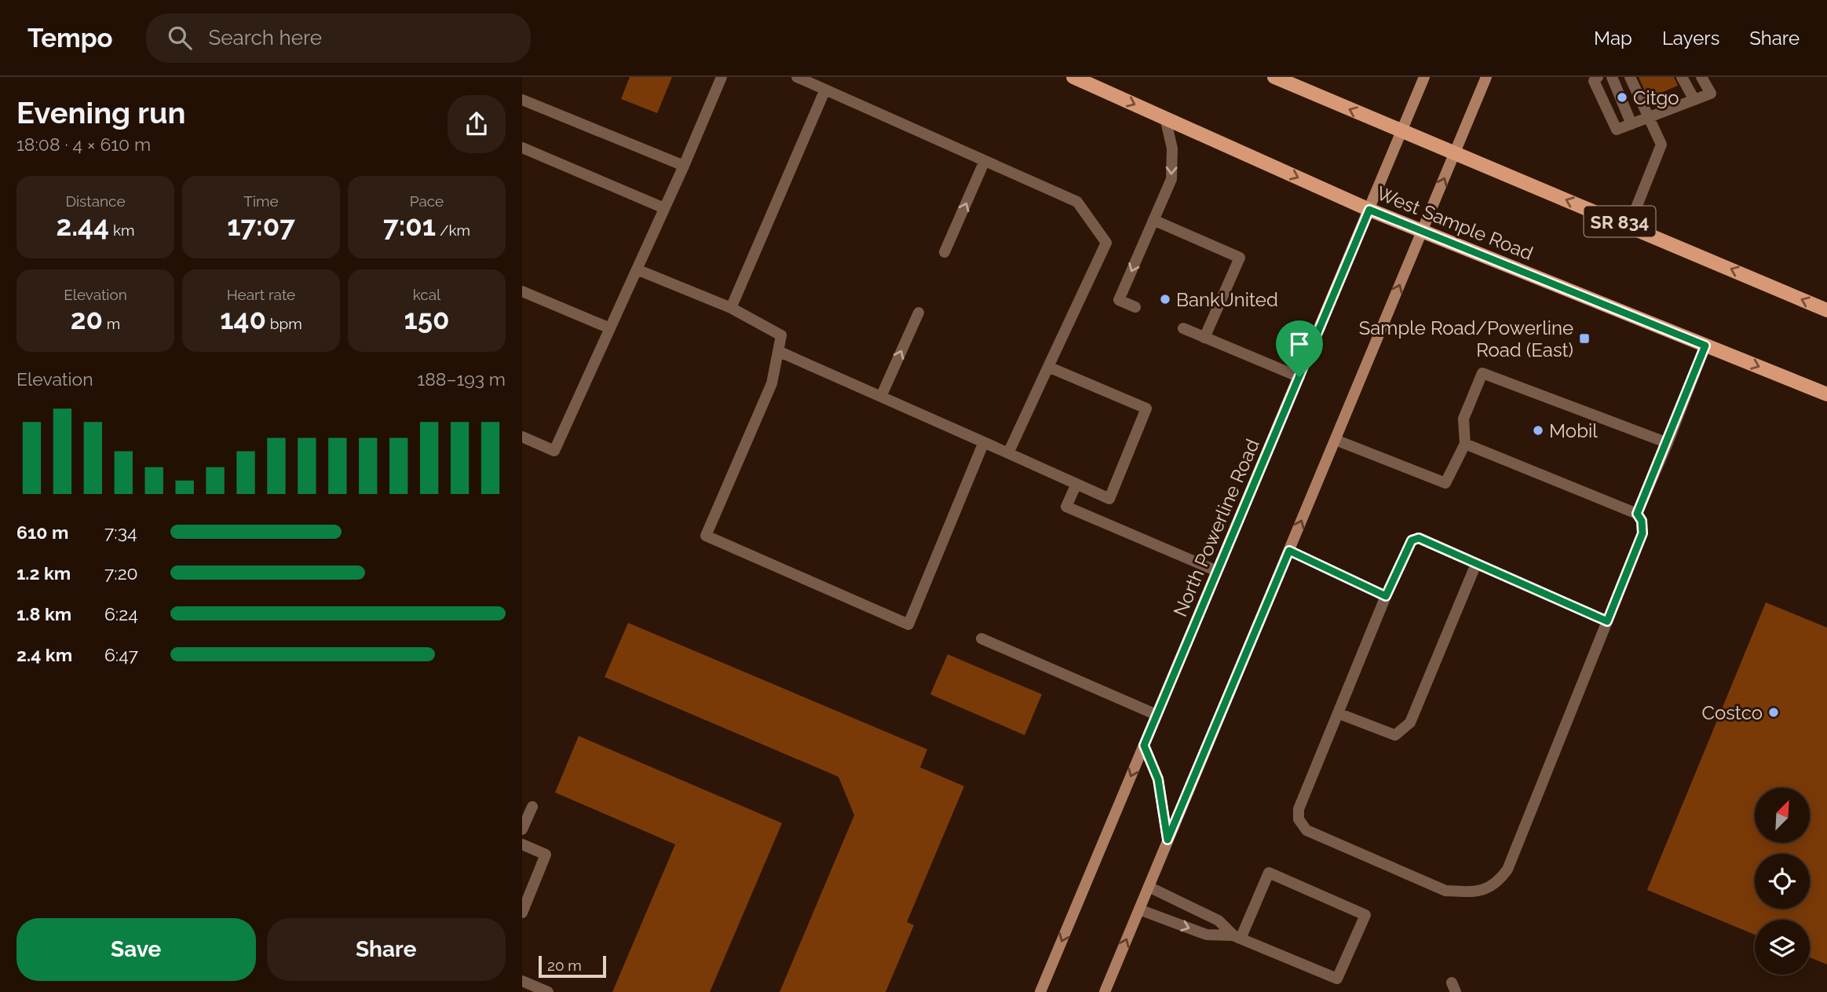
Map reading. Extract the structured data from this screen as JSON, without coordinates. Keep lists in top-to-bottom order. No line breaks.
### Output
{"streets":{"main road":["SR 834","West Sample Road","North Powerline Road"]},"crossings":[["SR 834","North Powerline Road"],["West Sample Road","North Powerline Road"]],"places":{"other":["Citgo","BankUnited","Mobil","Costco"],"transit":["Sample Road/Powerline Road (East)"]},"scale_bar":"20 m","north":"top right","page":{"header":"Tempo","search":"Search here","nav":["Map","Layers","Share"],"heading":["Evening run","18:08 · 4 × 610 m"],"stats":[["Distance","2.44 km"],["Time","17:07"],["Pace","7:01 /km"],["Elevation","20 m"],["Heart rate","140 bpm"],["kcal","150"]],"chart":["Elevation","188–193 m"],"list":[{"name":"610 m","note":"7:34"},{"name":"1.2 km","note":"7:20"},{"name":"1.8 km","note":"6:24"},{"name":"2.4 km","note":"6:47"}],"buttons":["Save","Share"],"scale":"20 m"}}
